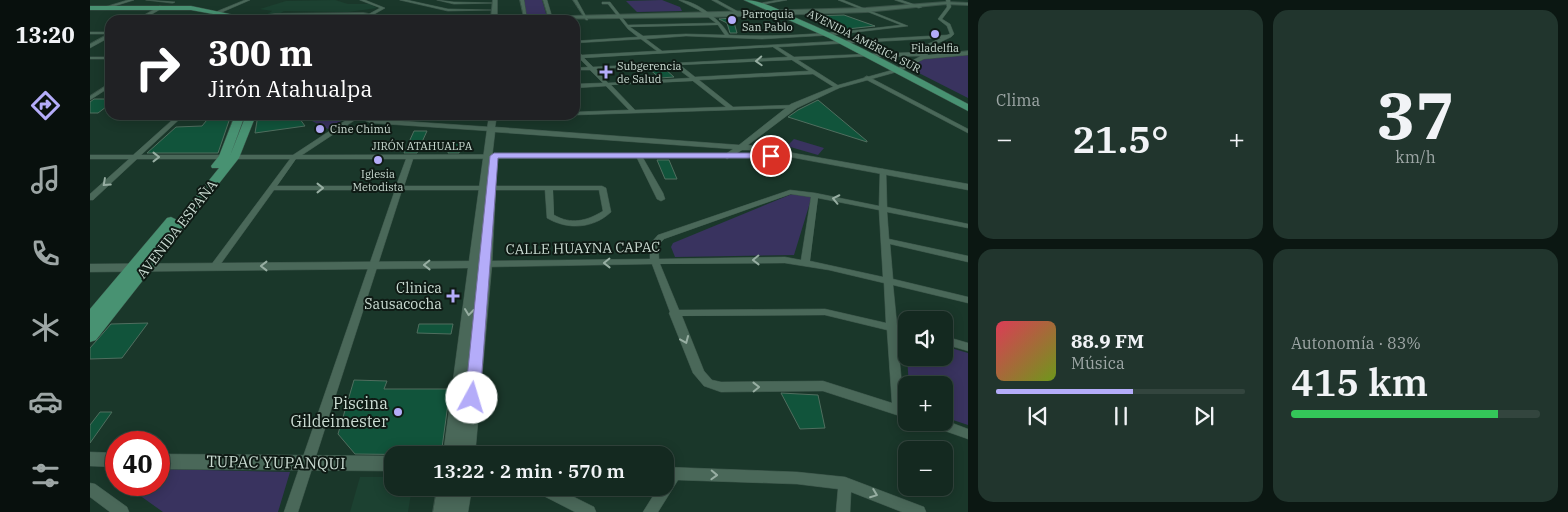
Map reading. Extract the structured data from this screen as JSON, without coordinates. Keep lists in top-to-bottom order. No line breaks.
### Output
{"streets":{"main road":["AVENIDA AMÉRICA SUR","AVENIDA ESPAÑA"],"street":["JIRÓN ATAHUALPA","CALLE HUAYNA CAPAC","TUPAC YUPANQUI"]},"crossings":[["JIRÓN ATAHUALPA","AVENIDA ESPAÑA"],["AVENIDA ESPAÑA","CALLE HUAYNA CAPAC"]],"places":{"other":["Parroquia San Pablo","Filadelfia","Cine Chimú","Iglesia Metodista","Piscina Gildeimester"],"health":["Subgerencia de Salud","Clinica Sausacocha"]},"page":{"tabs":"13:20","tile":["Clima",["37","km/h"],["Autonomía · 83%","415 km"]],"turn":["300 m","Jirón Atahualpa"],"heat":["−","21.5°","+"],"map_buttons":["+","−"],"song":["88.9 FM","Música"],"limit":"40","trip":"13:22 · 2 min · 570 m"}}
